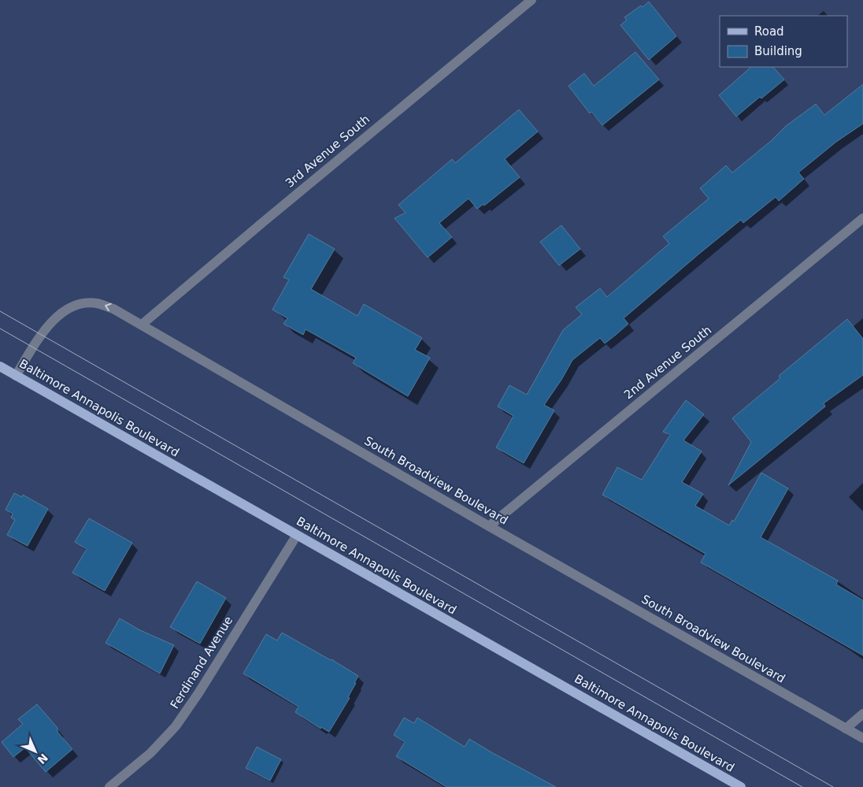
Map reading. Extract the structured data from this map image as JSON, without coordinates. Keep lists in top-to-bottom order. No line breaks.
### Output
{"streets":{"main road":["Baltimore Annapolis Boulevard"],"street":["3rd Avenue South","2nd Avenue South","South Broadview Boulevard","Ferdinand Avenue"]},"crossings":[["3rd Avenue South","South Broadview Boulevard"],["2nd Avenue South","South Broadview Boulevard"],["Baltimore Annapolis Boulevard","South Broadview Boulevard"],["Baltimore Annapolis Boulevard","Ferdinand Avenue"]],"legend":["Road","Building"],"north":"bottom right"}
